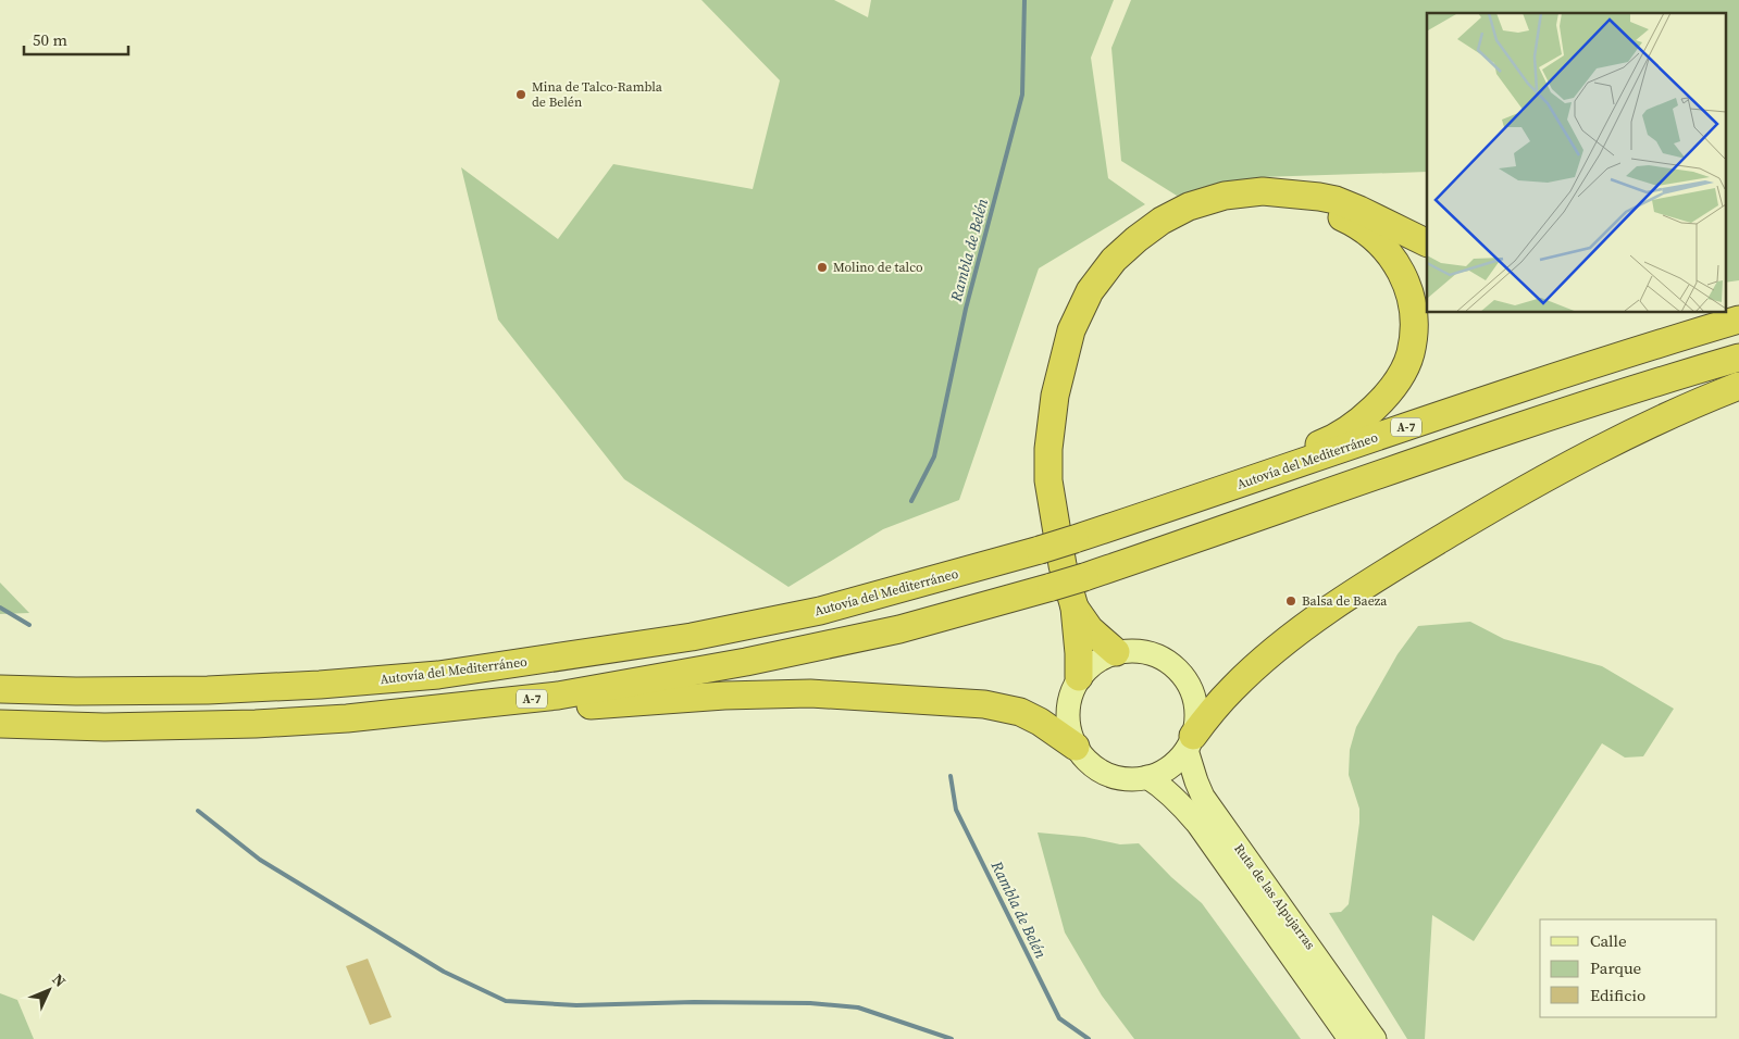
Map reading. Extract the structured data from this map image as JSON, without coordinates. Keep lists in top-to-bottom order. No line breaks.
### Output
{"streets":{"highway":["A-7","Autovía del Mediterráneo"],"main road":["Ruta de las Alpujarras"]},"water":["Rambla de Belén"],"places":["Mina de Talco-Rambla de Belén","Molino de talco","Balsa de Baeza"],"legend":["Calle","Parque","Edificio"],"scale_bar":"50 m","north":"top right"}
